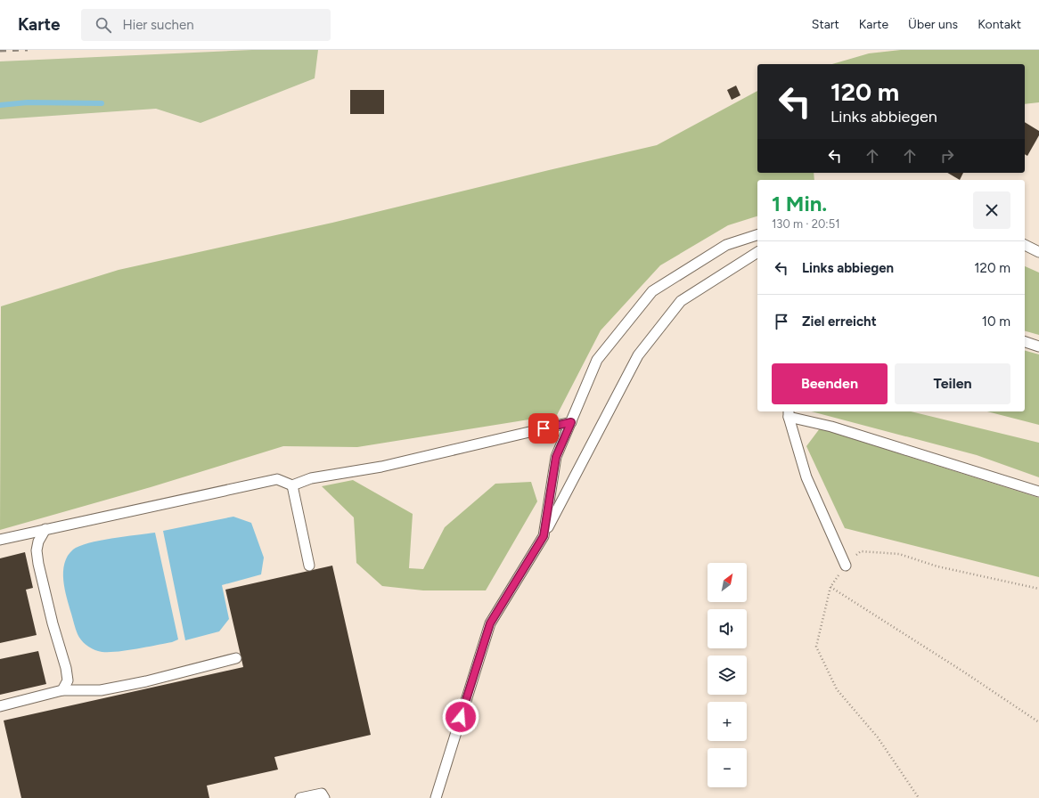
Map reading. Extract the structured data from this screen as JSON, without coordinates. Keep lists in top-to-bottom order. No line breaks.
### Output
{"north":"top right","page":{"header":"Karte","search":"Hier suchen","nav":["Start","Karte","Über uns","Kontakt"],"turn":["120 m","Links abbiegen"],"heading":["1 Min.","130 m · 20:51"],"list":[{"name":"Links abbiegen","value":"120 m"},{"name":"Ziel erreicht","value":"10 m"}],"buttons":["Beenden","Teilen"],"map_buttons":["+","−"]}}
